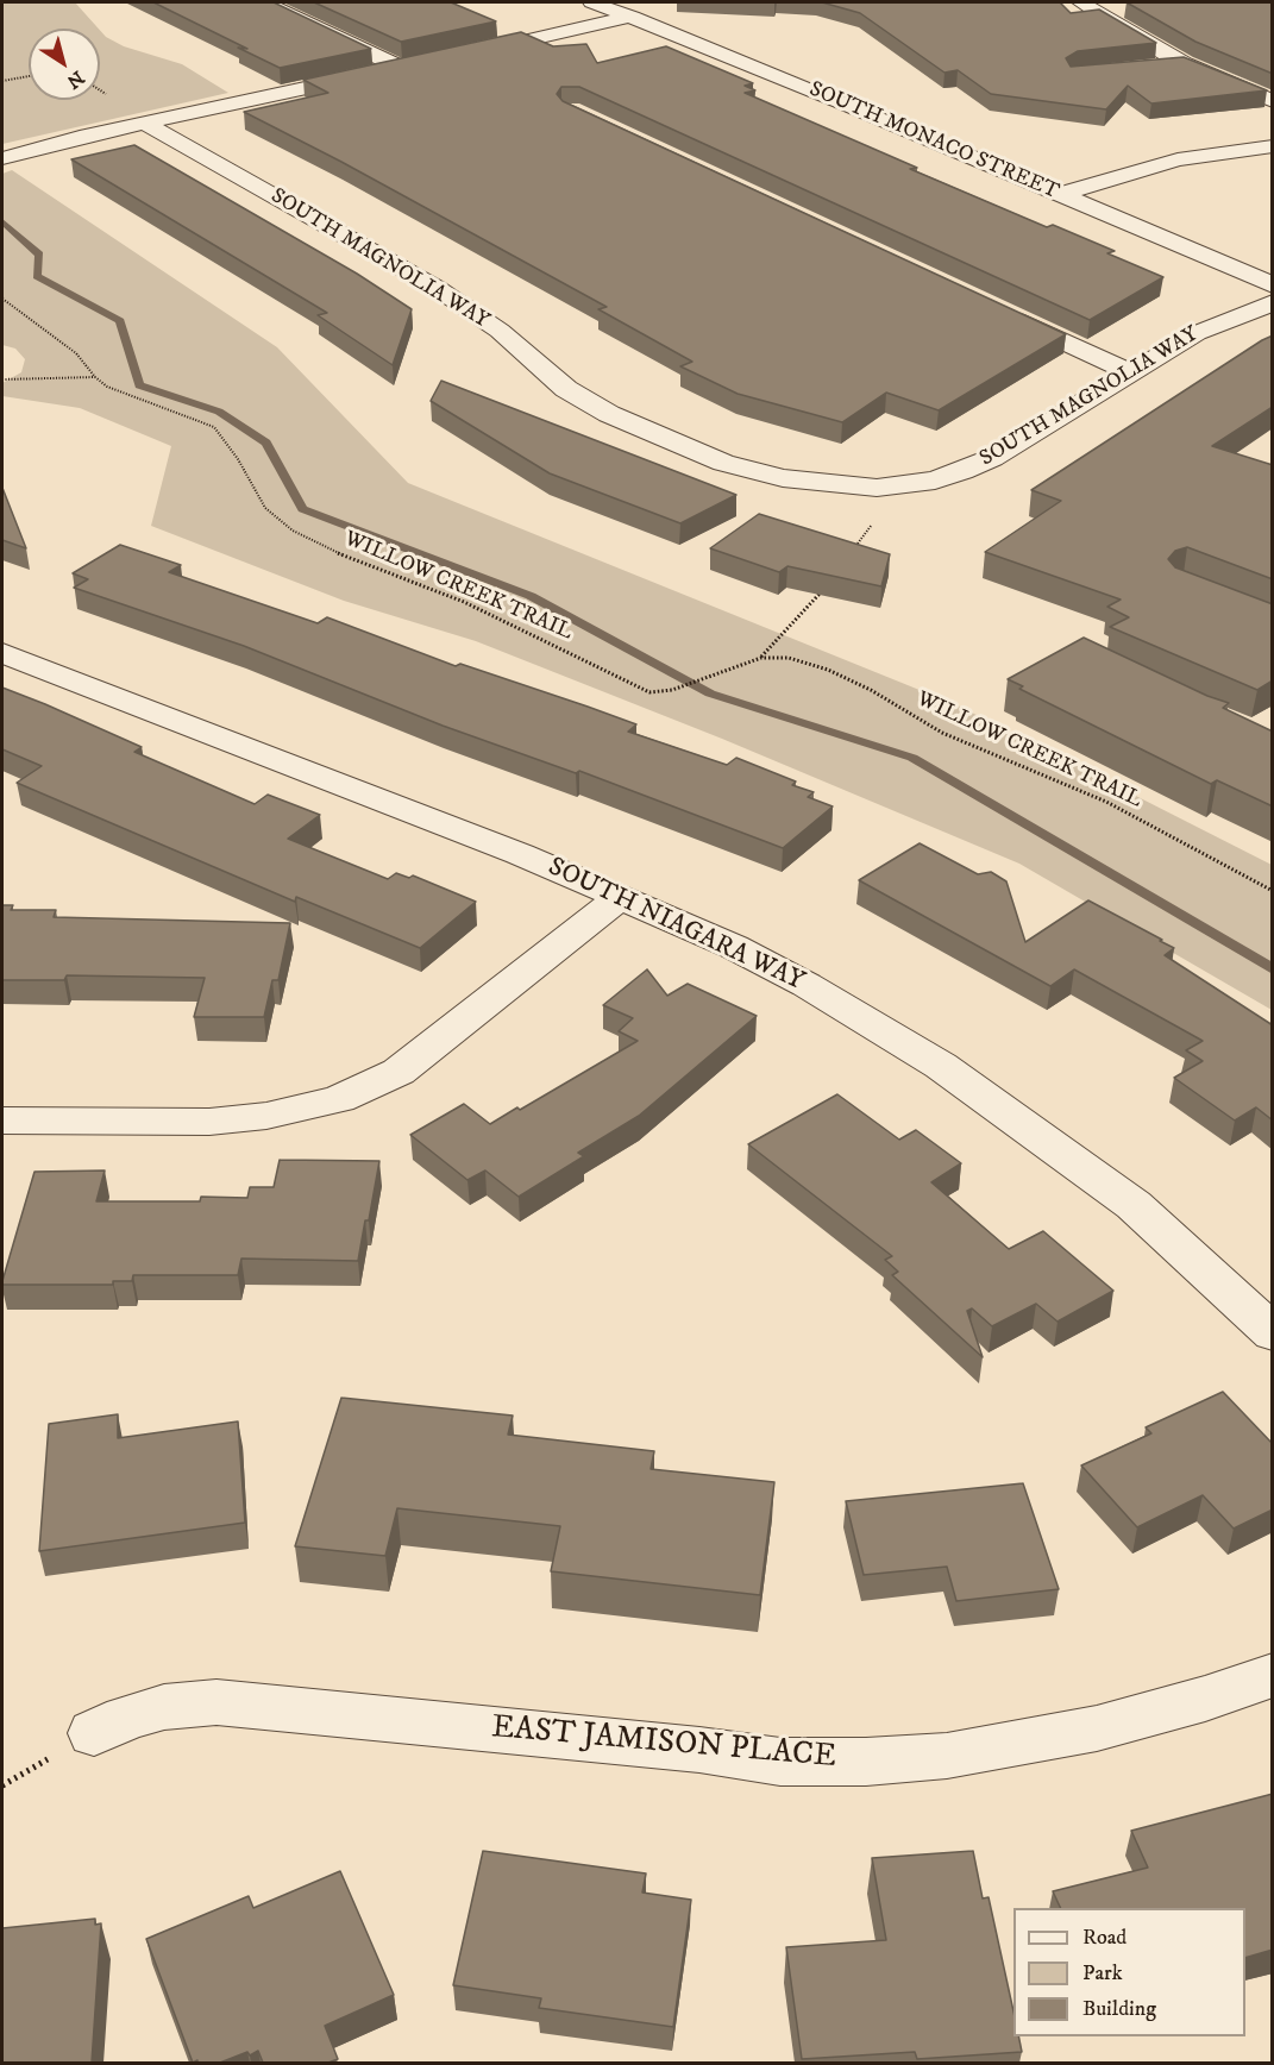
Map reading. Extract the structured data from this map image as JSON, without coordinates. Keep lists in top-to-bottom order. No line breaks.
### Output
{"streets":{"street":["SOUTH MONACO STREET","SOUTH MAGNOLIA WAY","SOUTH NIAGARA WAY","EAST JAMISON PLACE"],"path":["WILLOW CREEK TRAIL"]},"legend":["Road","Park","Building"],"north":"bottom right"}
